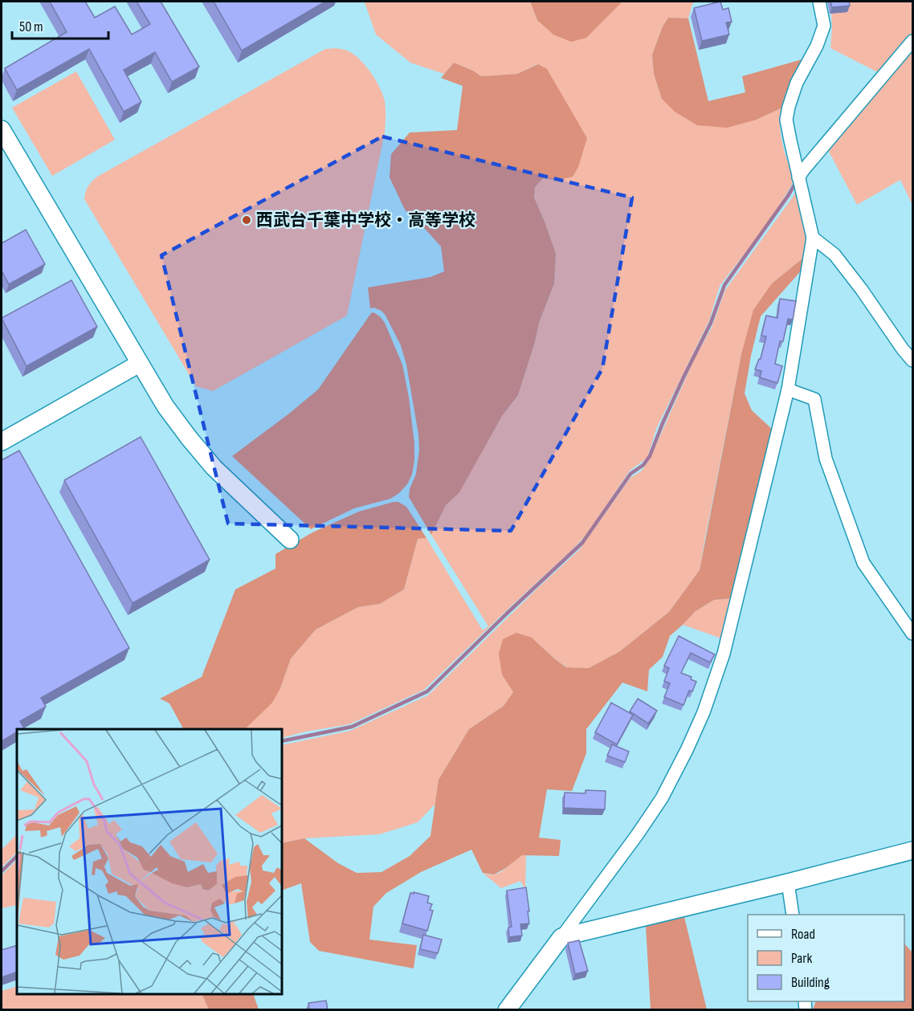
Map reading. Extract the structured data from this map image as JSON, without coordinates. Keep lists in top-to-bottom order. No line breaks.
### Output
{"places":["西武台千葉中学校・高等学校"],"legend":["Road","Park","Building"],"scale_bar":"50 m"}
